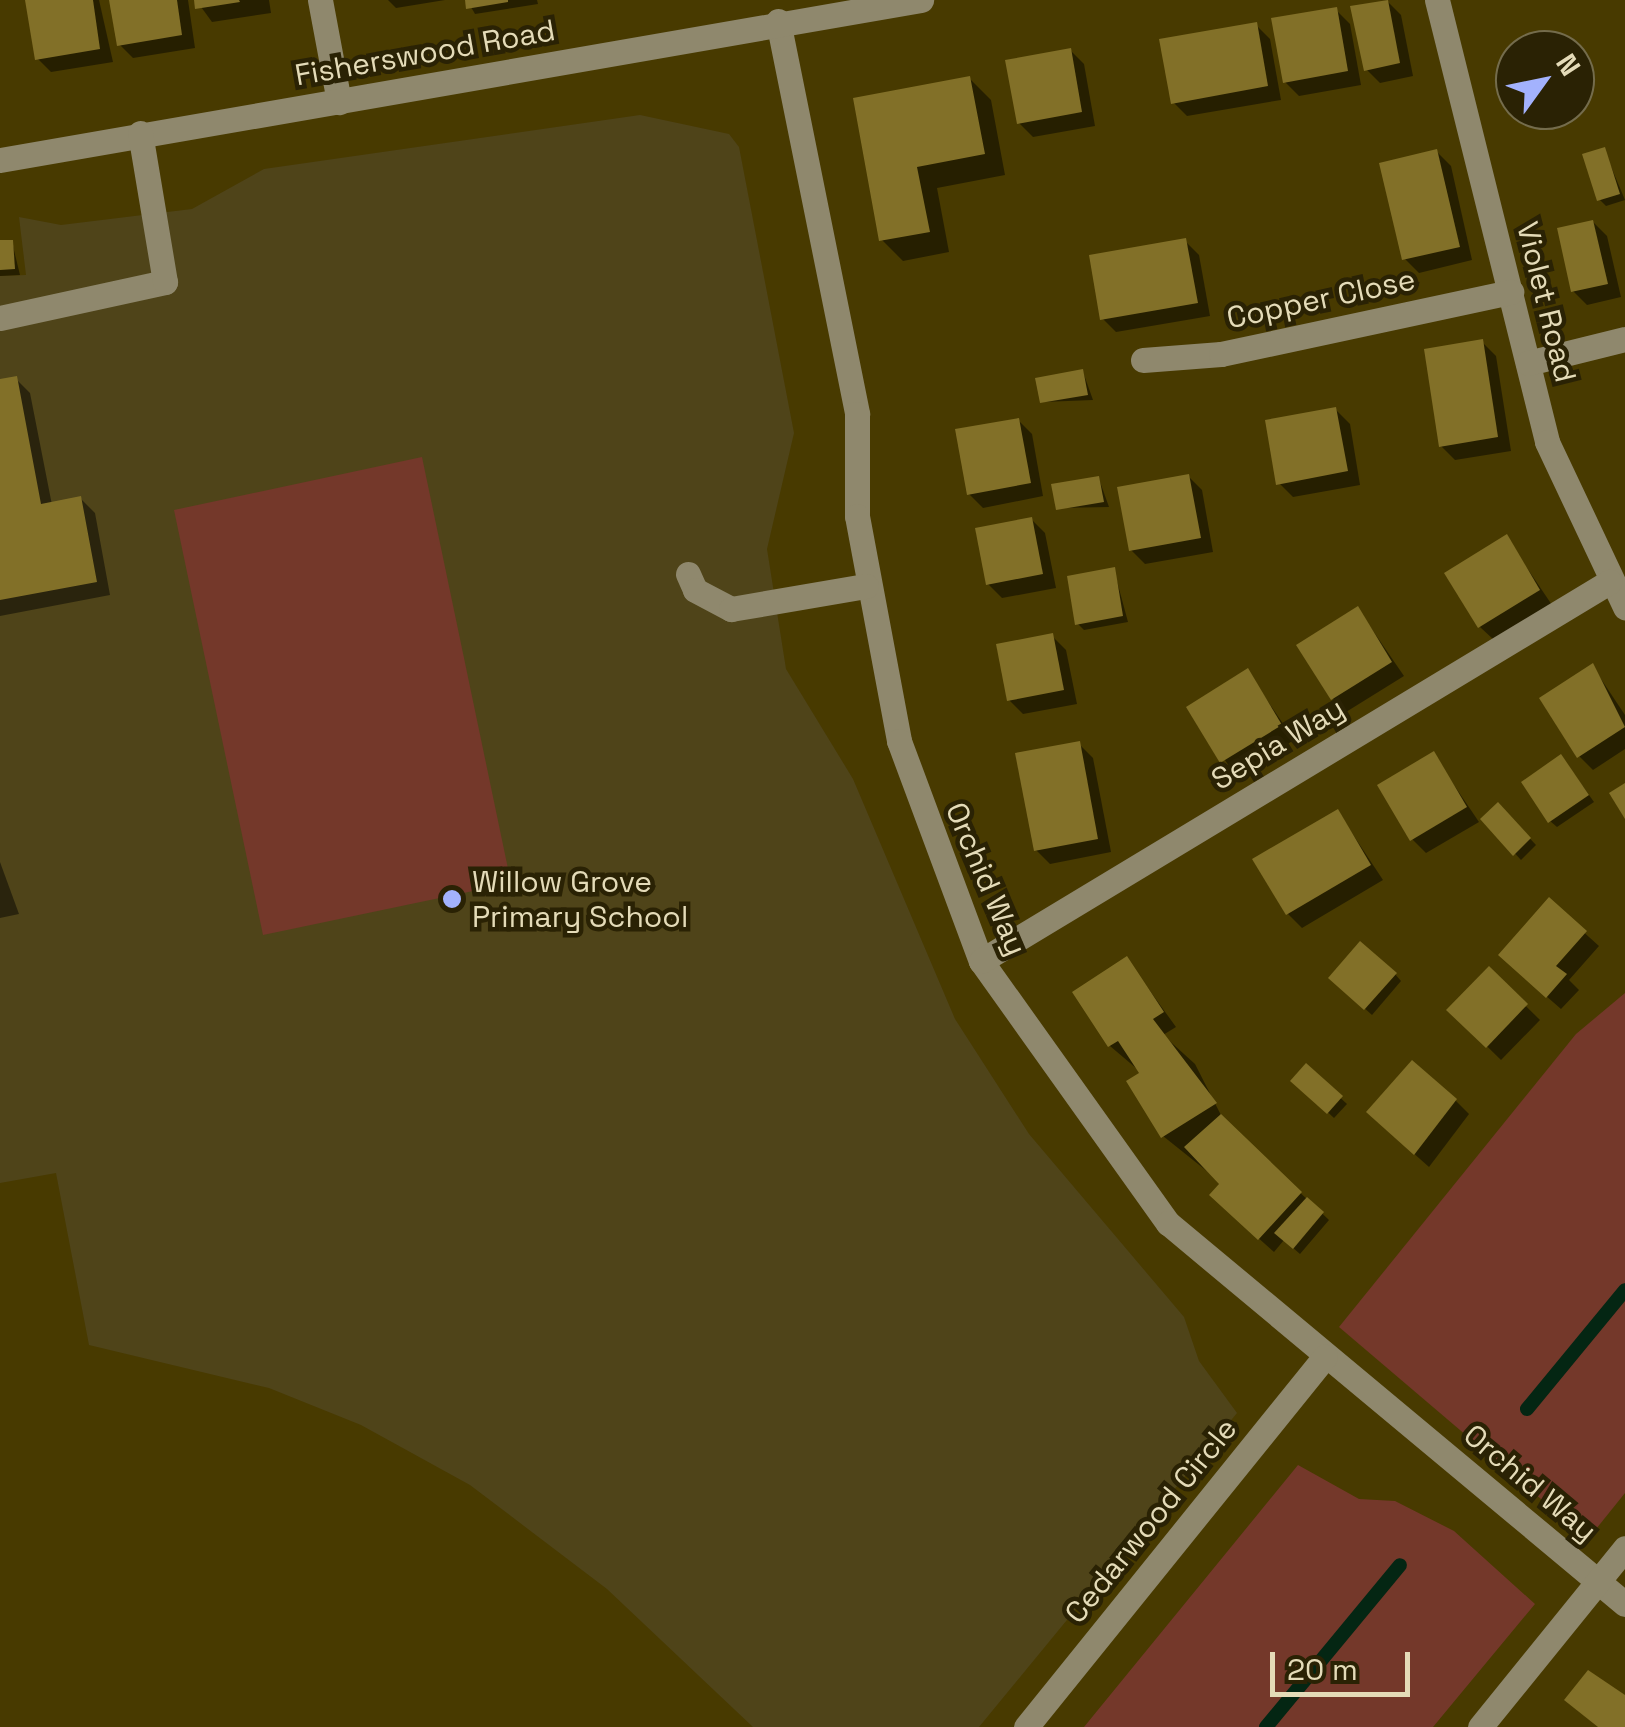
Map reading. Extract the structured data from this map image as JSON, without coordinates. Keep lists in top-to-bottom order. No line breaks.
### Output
{"streets":{"street":["Fisherswood Road","Copper Close","Violet Road","Sepia Way","Orchid Way","Cedarwood Circle"]},"crossings":[["Fisherswood Road","Orchid Way"],["Copper Close","Violet Road"],["Violet Road","Sepia Way"],["Sepia Way","Orchid Way"],["Orchid Way","Cedarwood Circle"]],"places":["Willow Grove Primary School"],"scale_bar":"20 m","north":"top right"}
